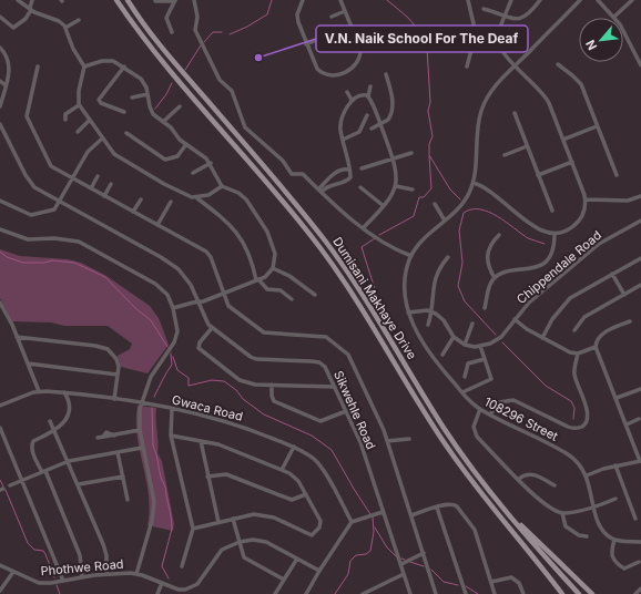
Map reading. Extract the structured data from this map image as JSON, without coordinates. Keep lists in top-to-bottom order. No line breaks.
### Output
{"streets":{"main road":["Dumisani Makhaye Drive"],"street":["Chippendale Road","Gwaca Road","Sikwehle Road","108296 Street","Phothwe Road"]},"places":["V.N. Naik School For The Deaf"],"north":"bottom left"}
